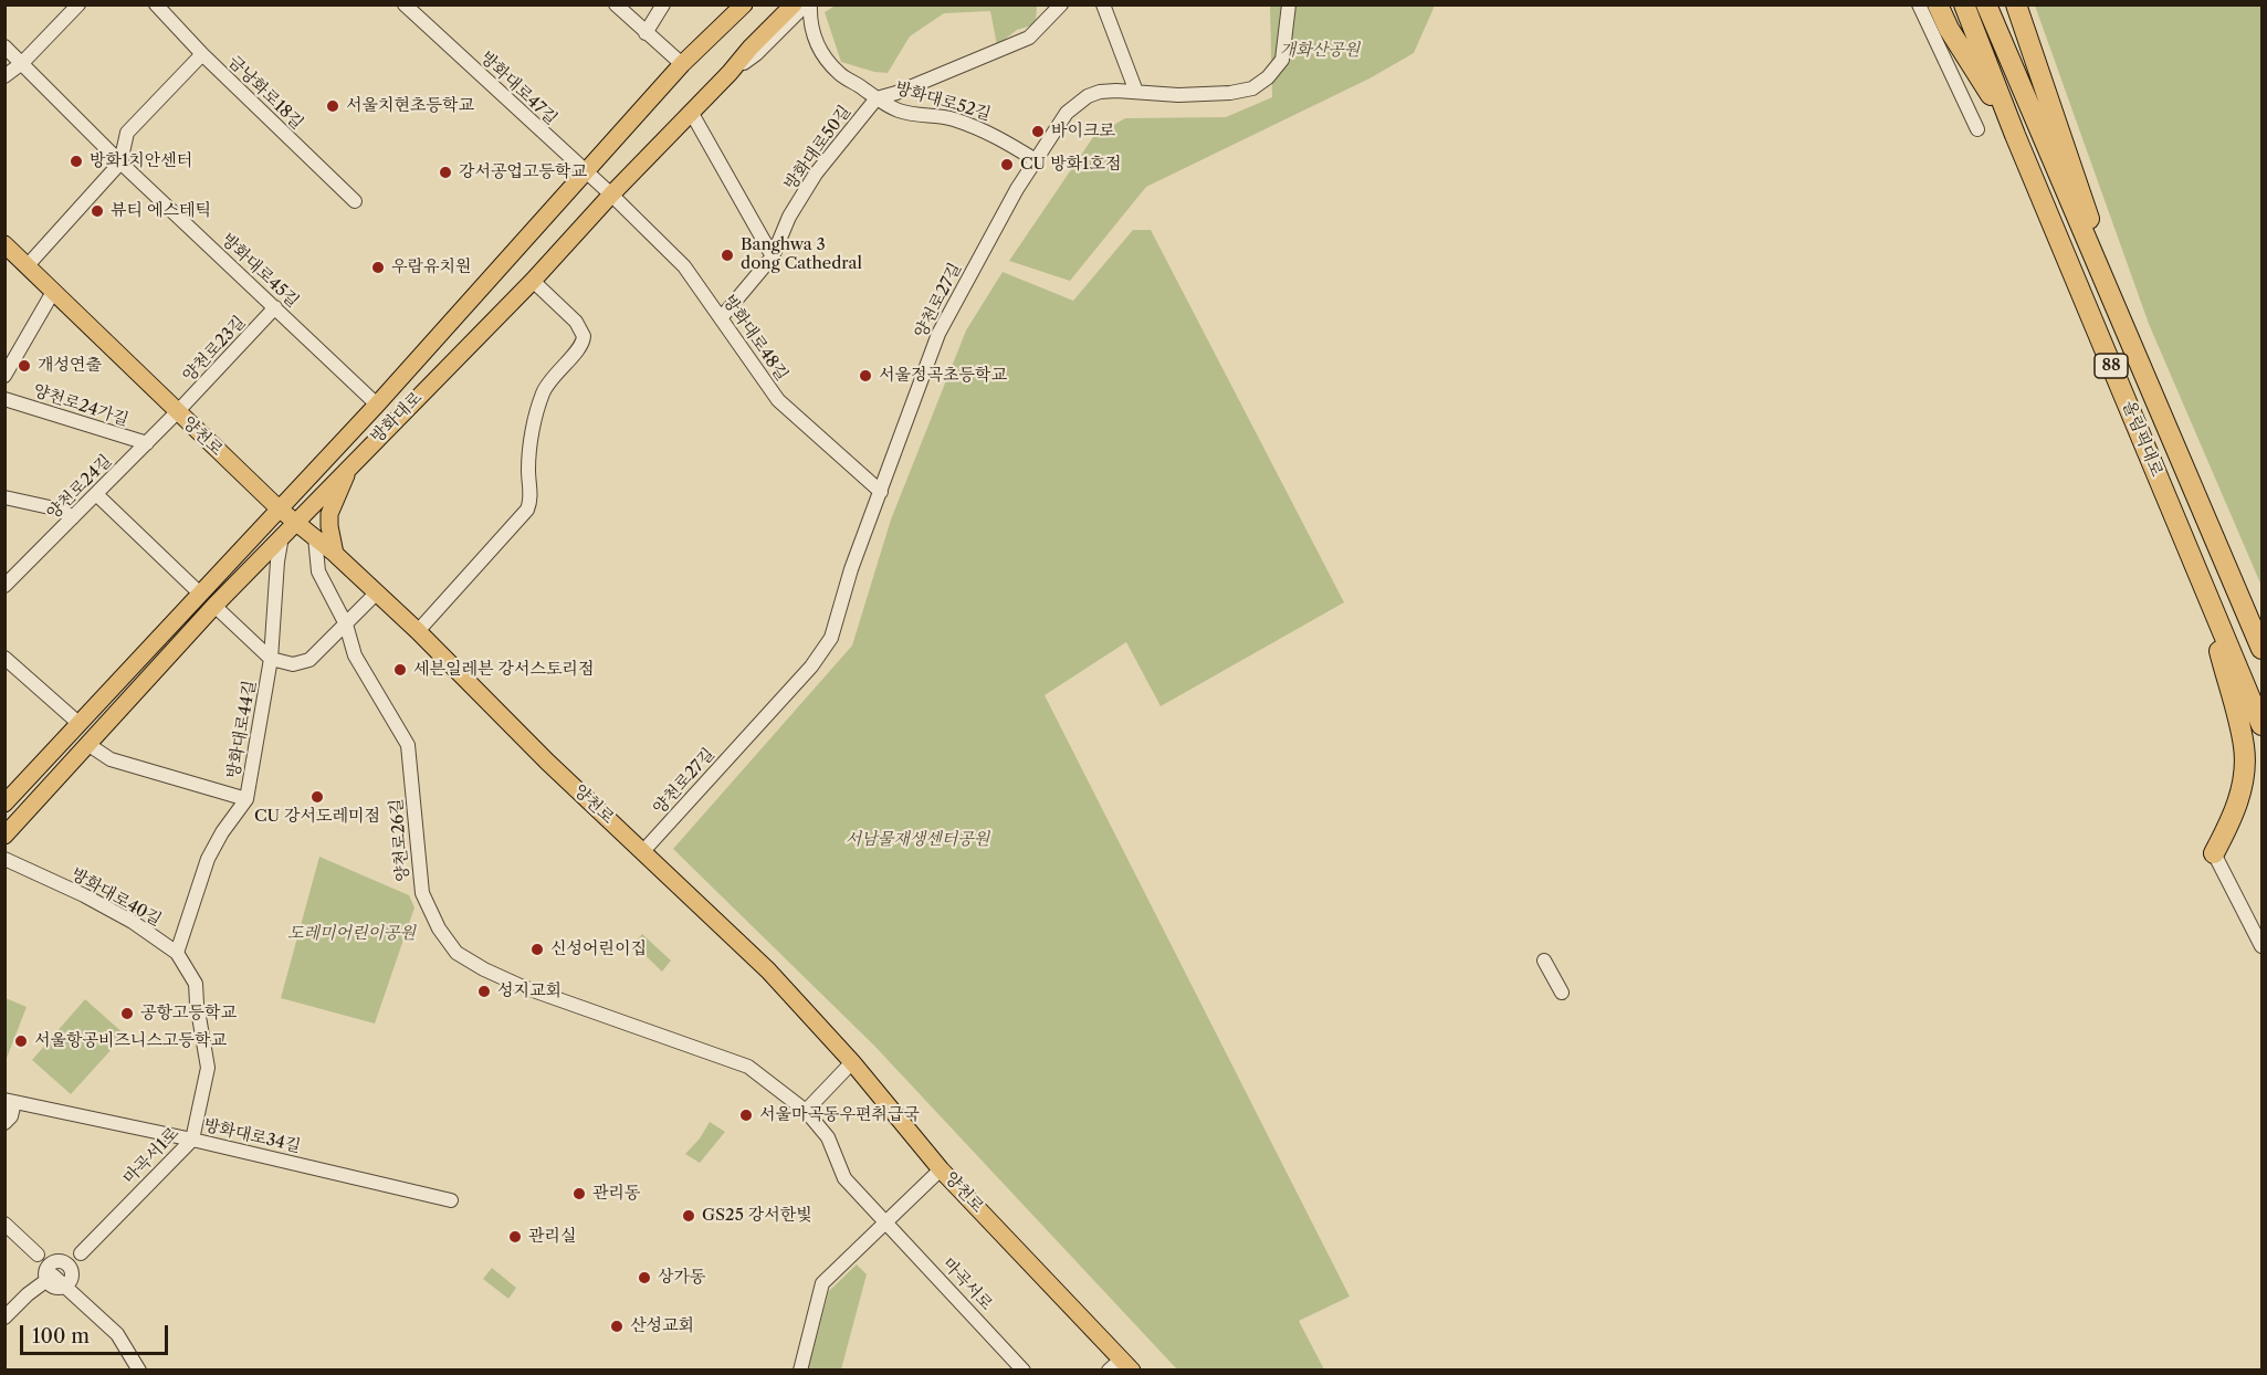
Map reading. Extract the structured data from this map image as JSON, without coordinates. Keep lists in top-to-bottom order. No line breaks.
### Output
{"streets":{"highway":["88","올림픽대로"],"main road":["방화대로","양천로"],"street":["방화대로47길","금낭화로18길","방화대로52길","방화대로50길","방화대로45길","양천로27길","방화대로48길","양천로23길","양천로24가길","양천로24길","방화대로44길","양천로26길","방화대로40길","방화대로34길","마곡서1로","마곡서로"]},"crossings":[["방화대로47길","방화대로48길"],["방화대로47길","방화대로"],["방화대로52길","방화대로50길"],["방화대로52길","양천로27길"],["방화대로50길","방화대로48길"],["방화대로45길","양천로23길"],["방화대로45길","방화대로"],["양천로27길","방화대로48길"],["양천로27길","양천로"],["방화대로48길","방화대로"],["양천로23길","양천로"],["양천로23길","양천로24길"],["양천로24가길","양천로24길"],["방화대로","양천로"],["방화대로","방화대로44길"],["양천로","양천로24길"],["양천로","양천로26길"],["방화대로44길","방화대로40길"],["양천로26길","마곡서로"],["방화대로40길","마곡서1로"],["방화대로34길","마곡서1로"]],"parks":["개화산공원","서남물재생센터공원","도레미어린이공원"],"places":["서울치현초등학교","바이크로","방화1치안센터","CU 방화1호점","강서공업고등학교","뷰티 에스테틱","Banghwa 3 dong Cathedral","우람유치원","개성연출","서울정곡초등학교","세븐일레븐 강서스토리점","CU 강서도레미점","신성어린이집","성지교회","공항고등학교","서울항공비즈니스고등학교","서울마곡동우편취급국","관리동","GS25 강서한빛","관리실","상가동","산성교회"],"scale_bar":"100 m"}
